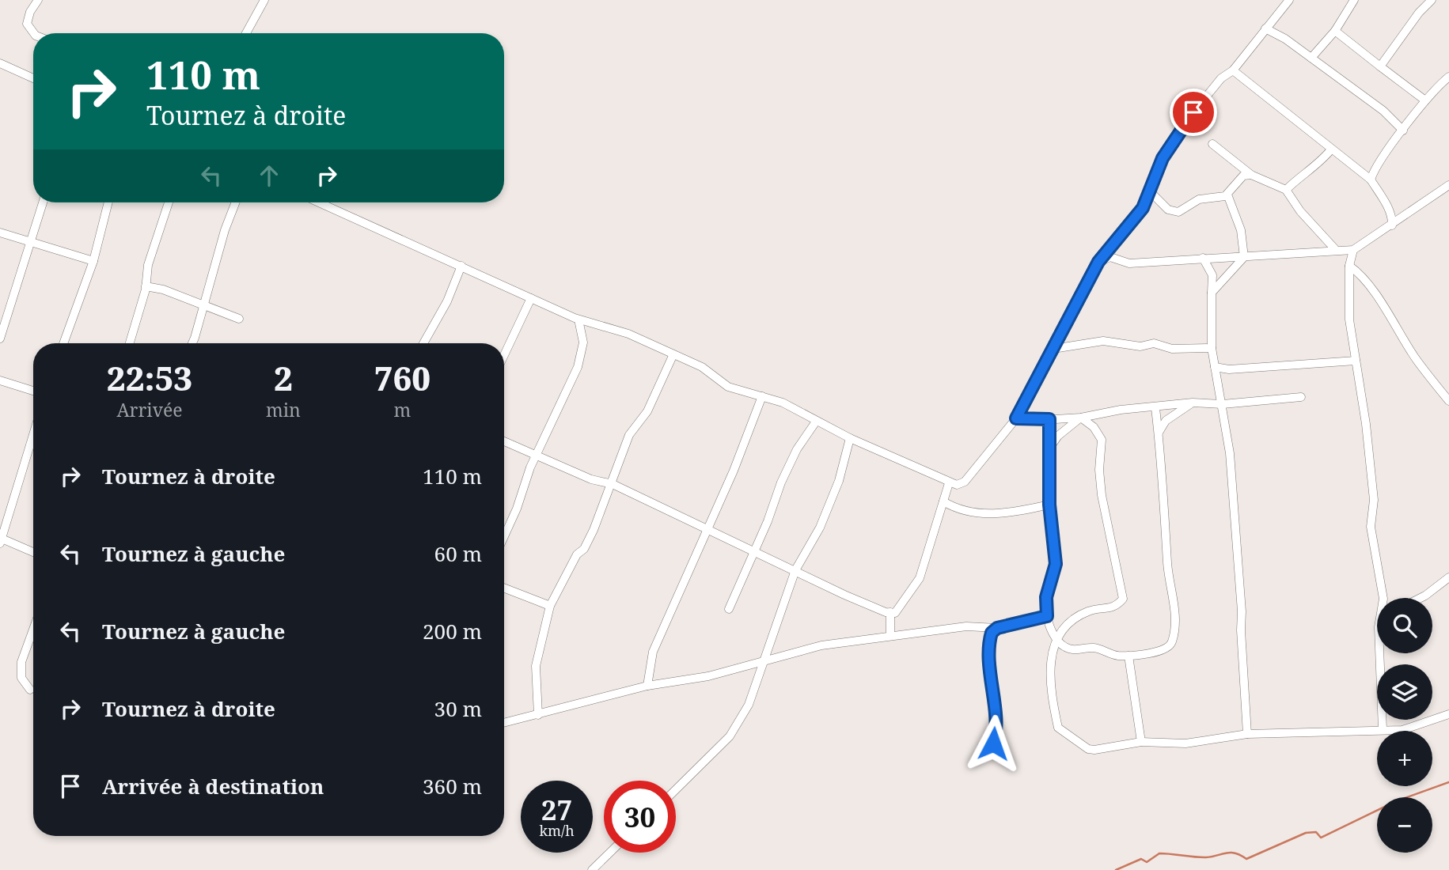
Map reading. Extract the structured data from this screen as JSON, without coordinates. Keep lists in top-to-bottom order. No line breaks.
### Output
{"page":{"turn":["110 m","Tournez à droite"],"eta":["22:53","Arrivée","2","min","760","m"],"list":[{"name":"Tournez à droite","value":"110 m"},{"name":"Tournez à gauche","value":"60 m"},{"name":"Tournez à gauche","value":"200 m"},{"name":"Tournez à droite","value":"30 m"},{"name":"Arrivée à destination","value":"360 m"}],"map_buttons":["+","−"],"speed":"27 km/h","limit":"30"}}
